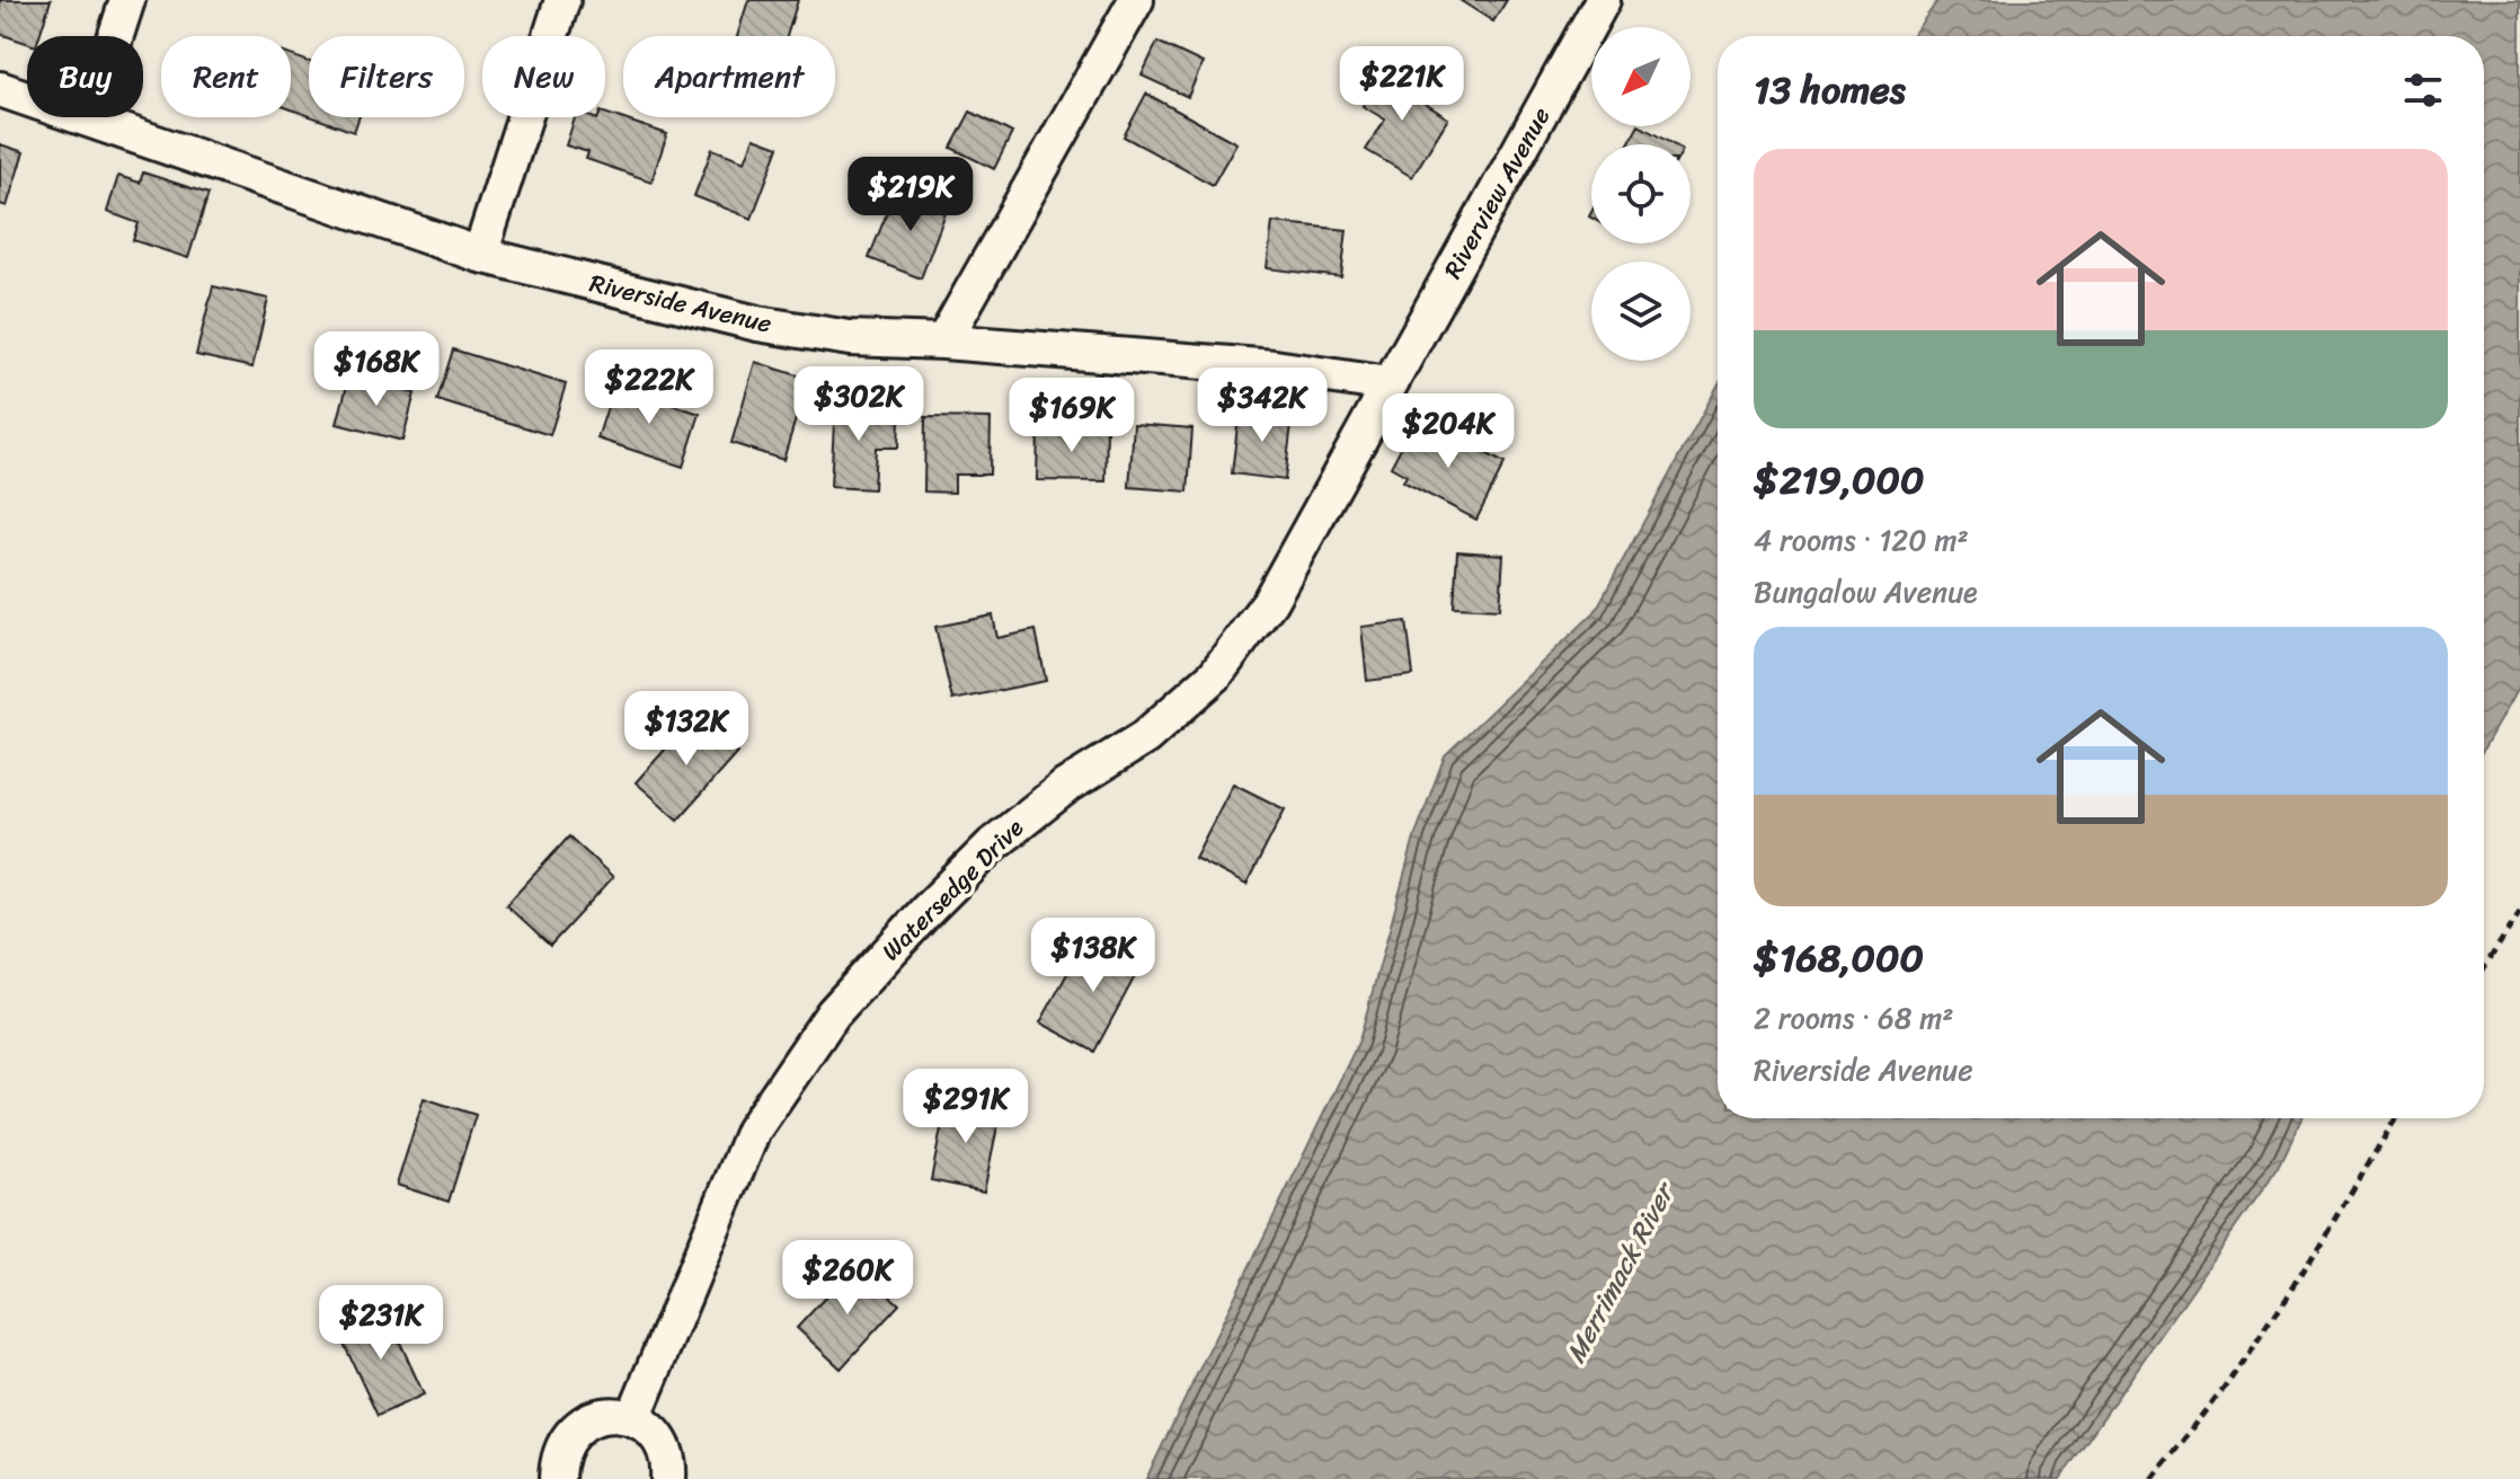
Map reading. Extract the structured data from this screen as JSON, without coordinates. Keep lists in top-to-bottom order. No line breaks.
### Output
{"streets":{"street":["Riverview Avenue","Riverside Avenue","Watersedge Drive"]},"crossings":[["Riverview Avenue","Riverside Avenue"],["Riverview Avenue","Watersedge Drive"],["Riverside Avenue","Watersedge Drive"]],"water":["Merrimack River"],"north":"bottom left","page":{"chip":["Buy","Rent","Filters","New","Apartment"],"heading":"13 homes","price":["$221K","$219K","$168K","$222K","$302K","$342K","$169K","$204K","$132K","$138K","$291K","$260K","$231K"],"list":[{"name":"$219,000","note":"4 rooms · 120 m² · Bungalow Avenue"},{"name":"$168,000","note":"2 rooms · 68 m² · Riverside Avenue"}]}}
